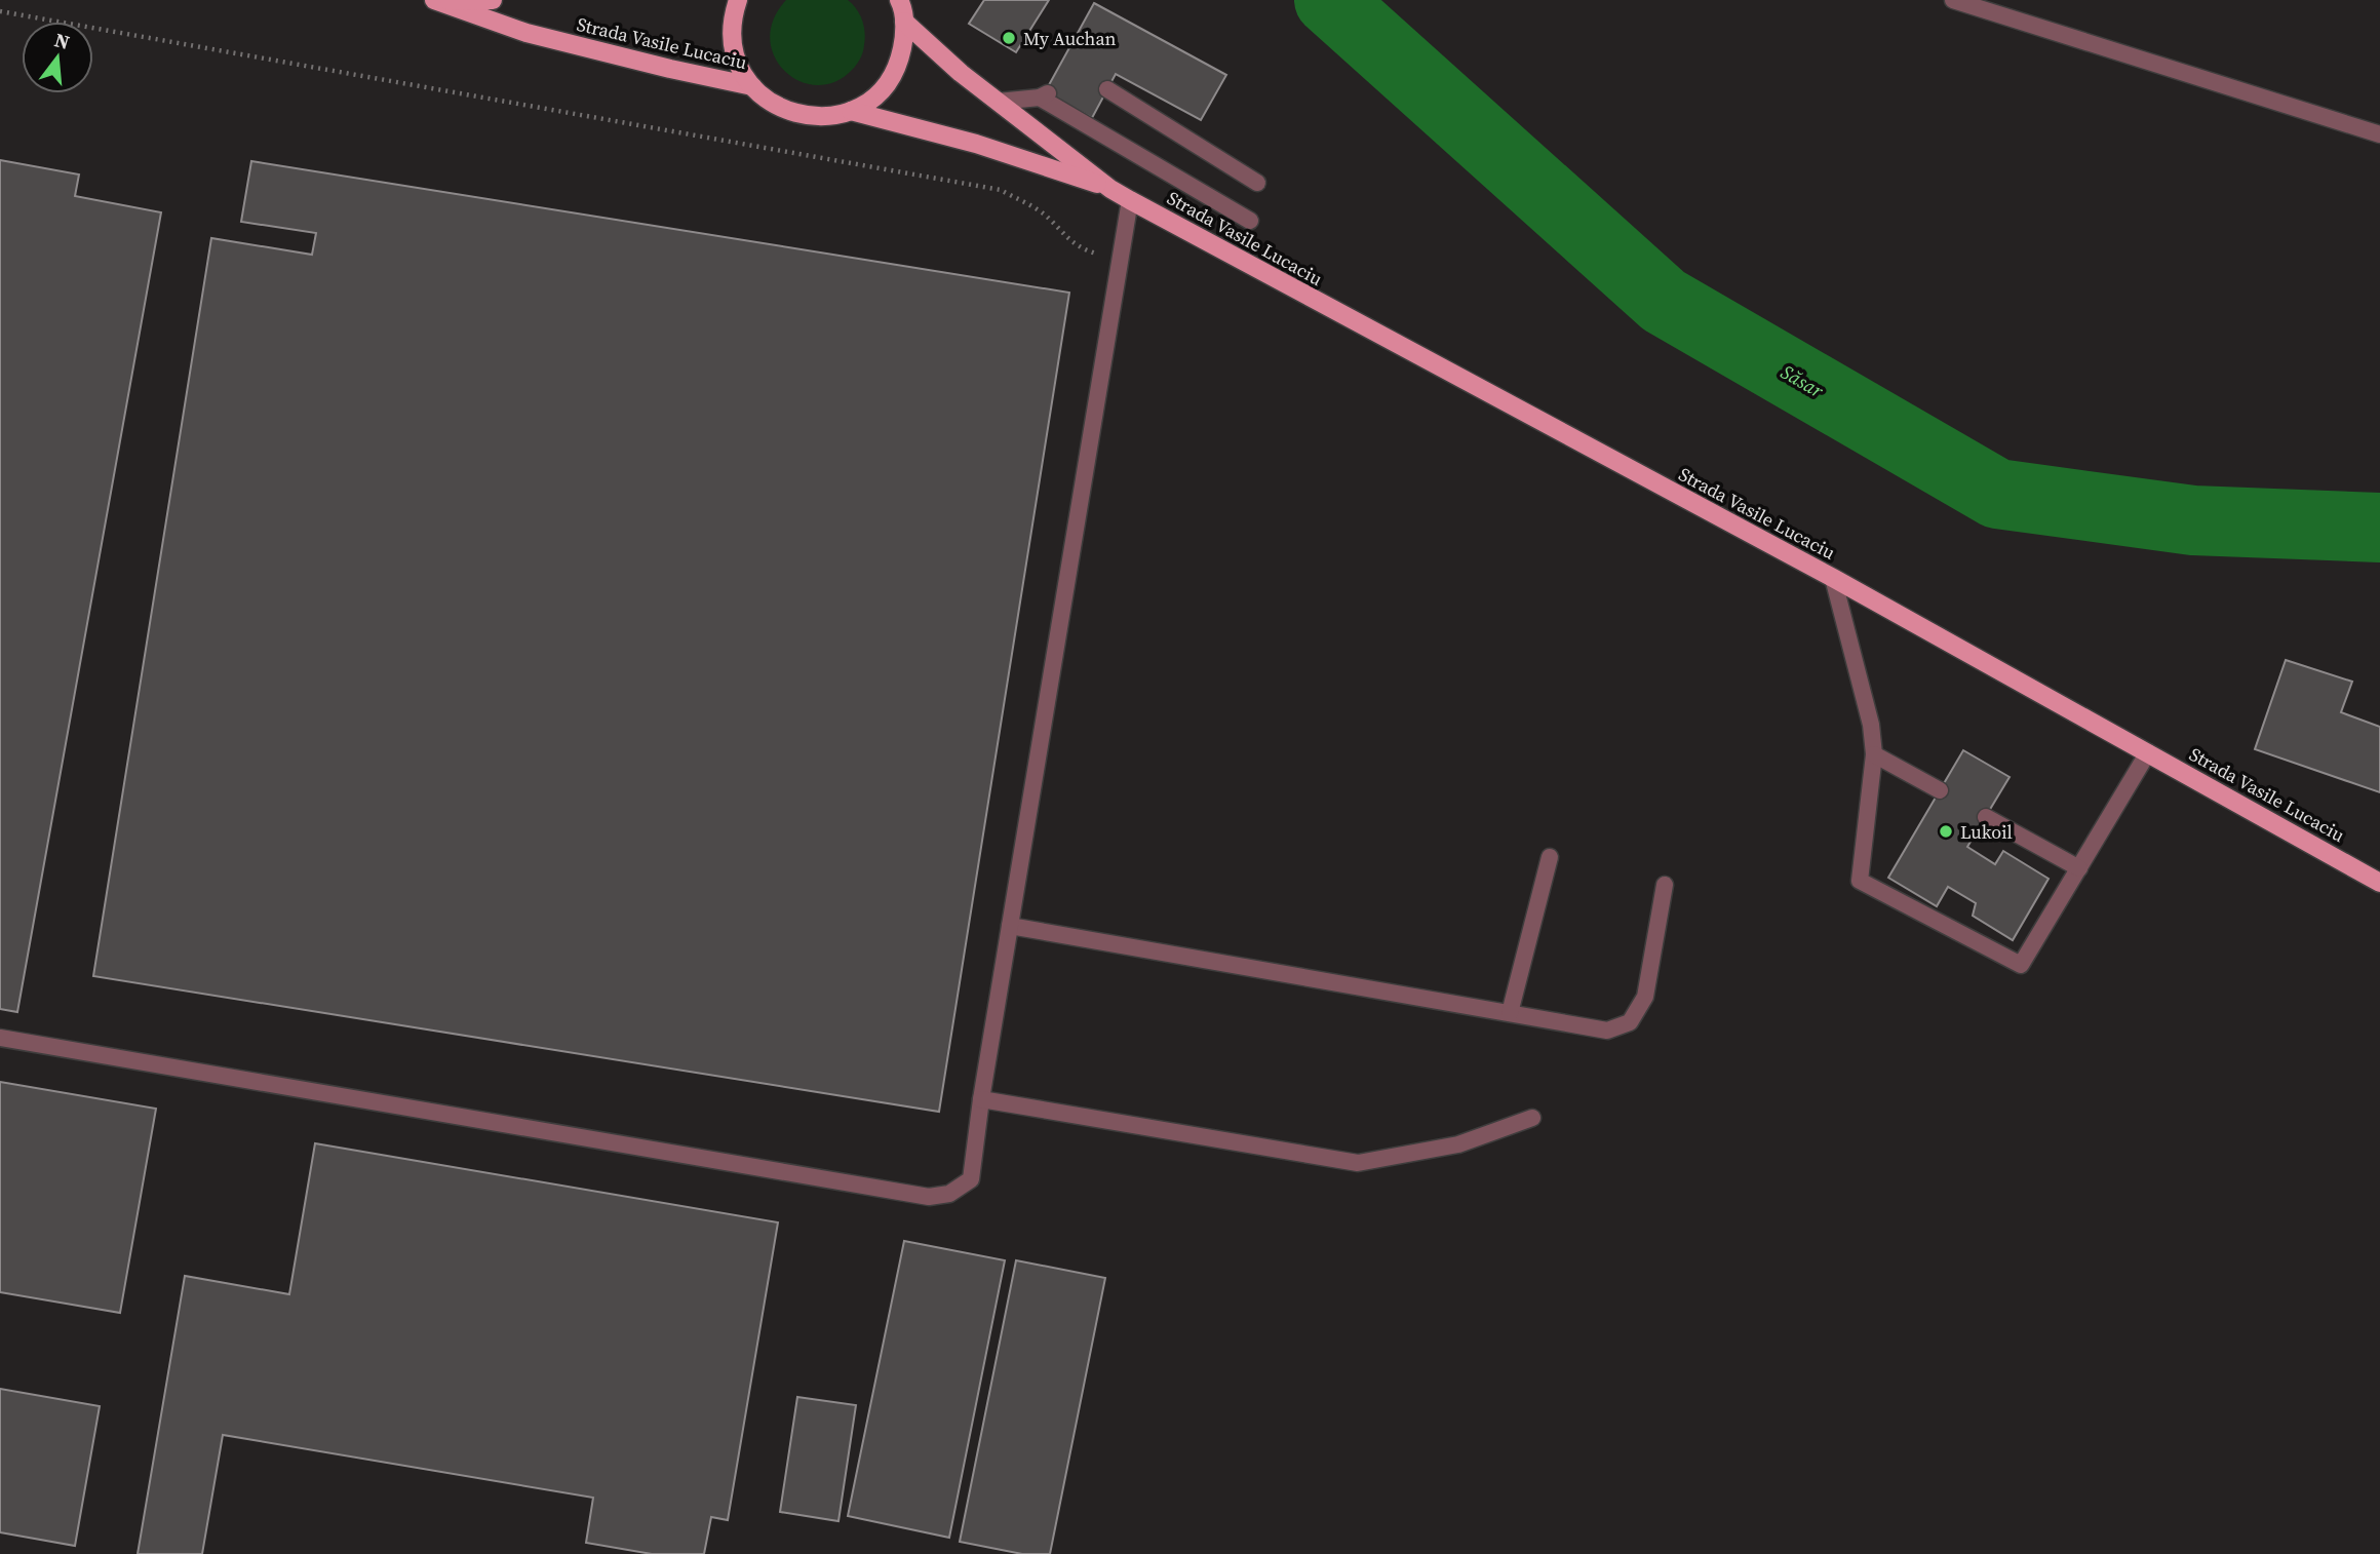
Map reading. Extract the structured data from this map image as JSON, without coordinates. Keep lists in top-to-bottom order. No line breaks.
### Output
{"streets":{"main road":["Strada Vasile Lucaciu"]},"water":["Săsar"],"places":["My Auchan","Lukoil"],"north":"top"}
